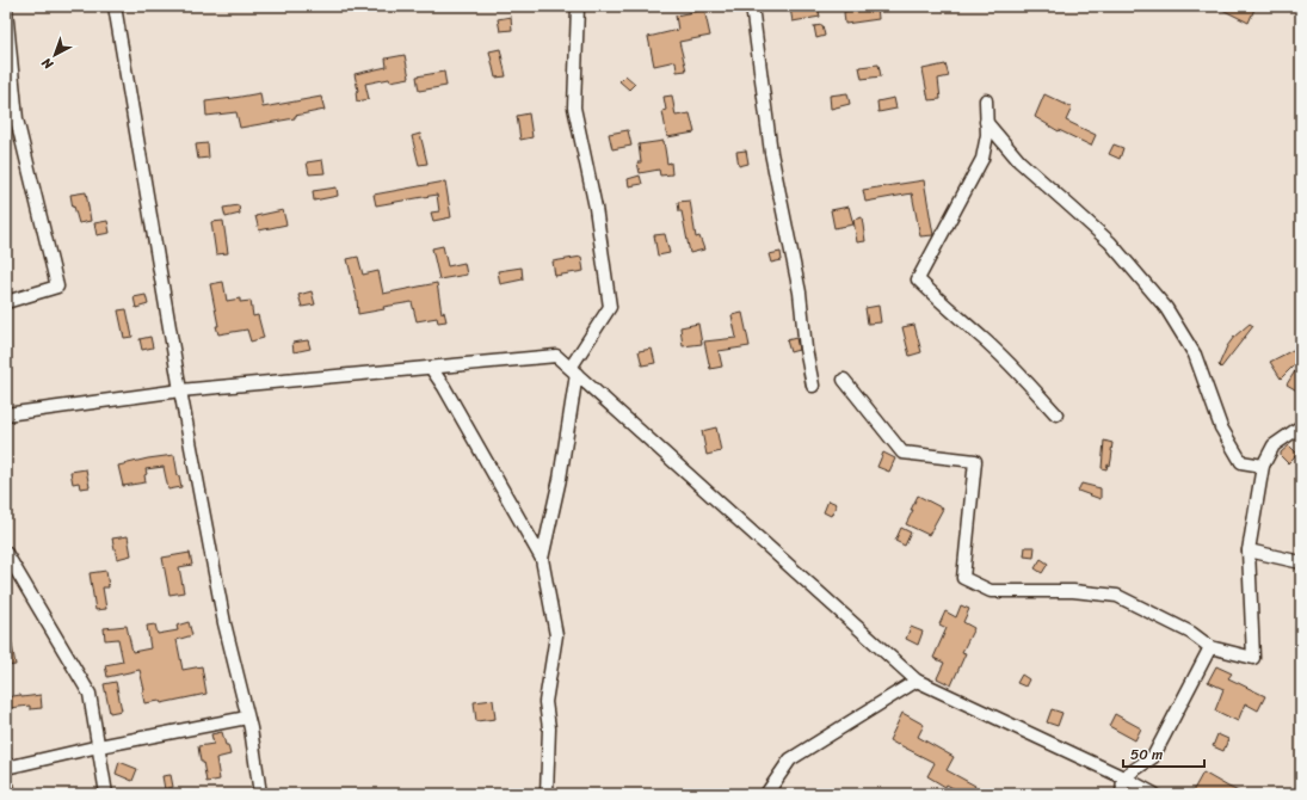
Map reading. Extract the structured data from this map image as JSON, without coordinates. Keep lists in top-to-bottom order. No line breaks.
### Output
{"scale_bar":"50 m","north":"bottom left"}
